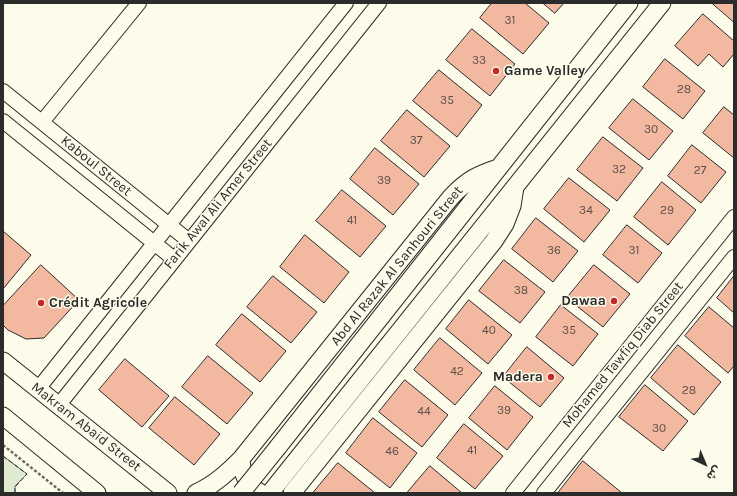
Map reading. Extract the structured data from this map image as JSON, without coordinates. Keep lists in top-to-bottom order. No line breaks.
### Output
{"streets":{"street":["Kaboul Street","Farik Awal Ali Amer Street","Abd Al Razak Al Sanhouri Street","Mohamed Tawfiq Diab Street","Makram Abaid Street"]},"crossings":[["Kaboul Street","Farik Awal Ali Amer Street"],["Farik Awal Ali Amer Street","Makram Abaid Street"]],"places":["Game Valley","Dawaa","Crédit Agricole","Madera"],"house_numbers":["31","33","28","35","30","37","32","27","39","34","29","41","36","31","38","40","35","42","28","39","44","30","41","46"],"north":"bottom right"}
